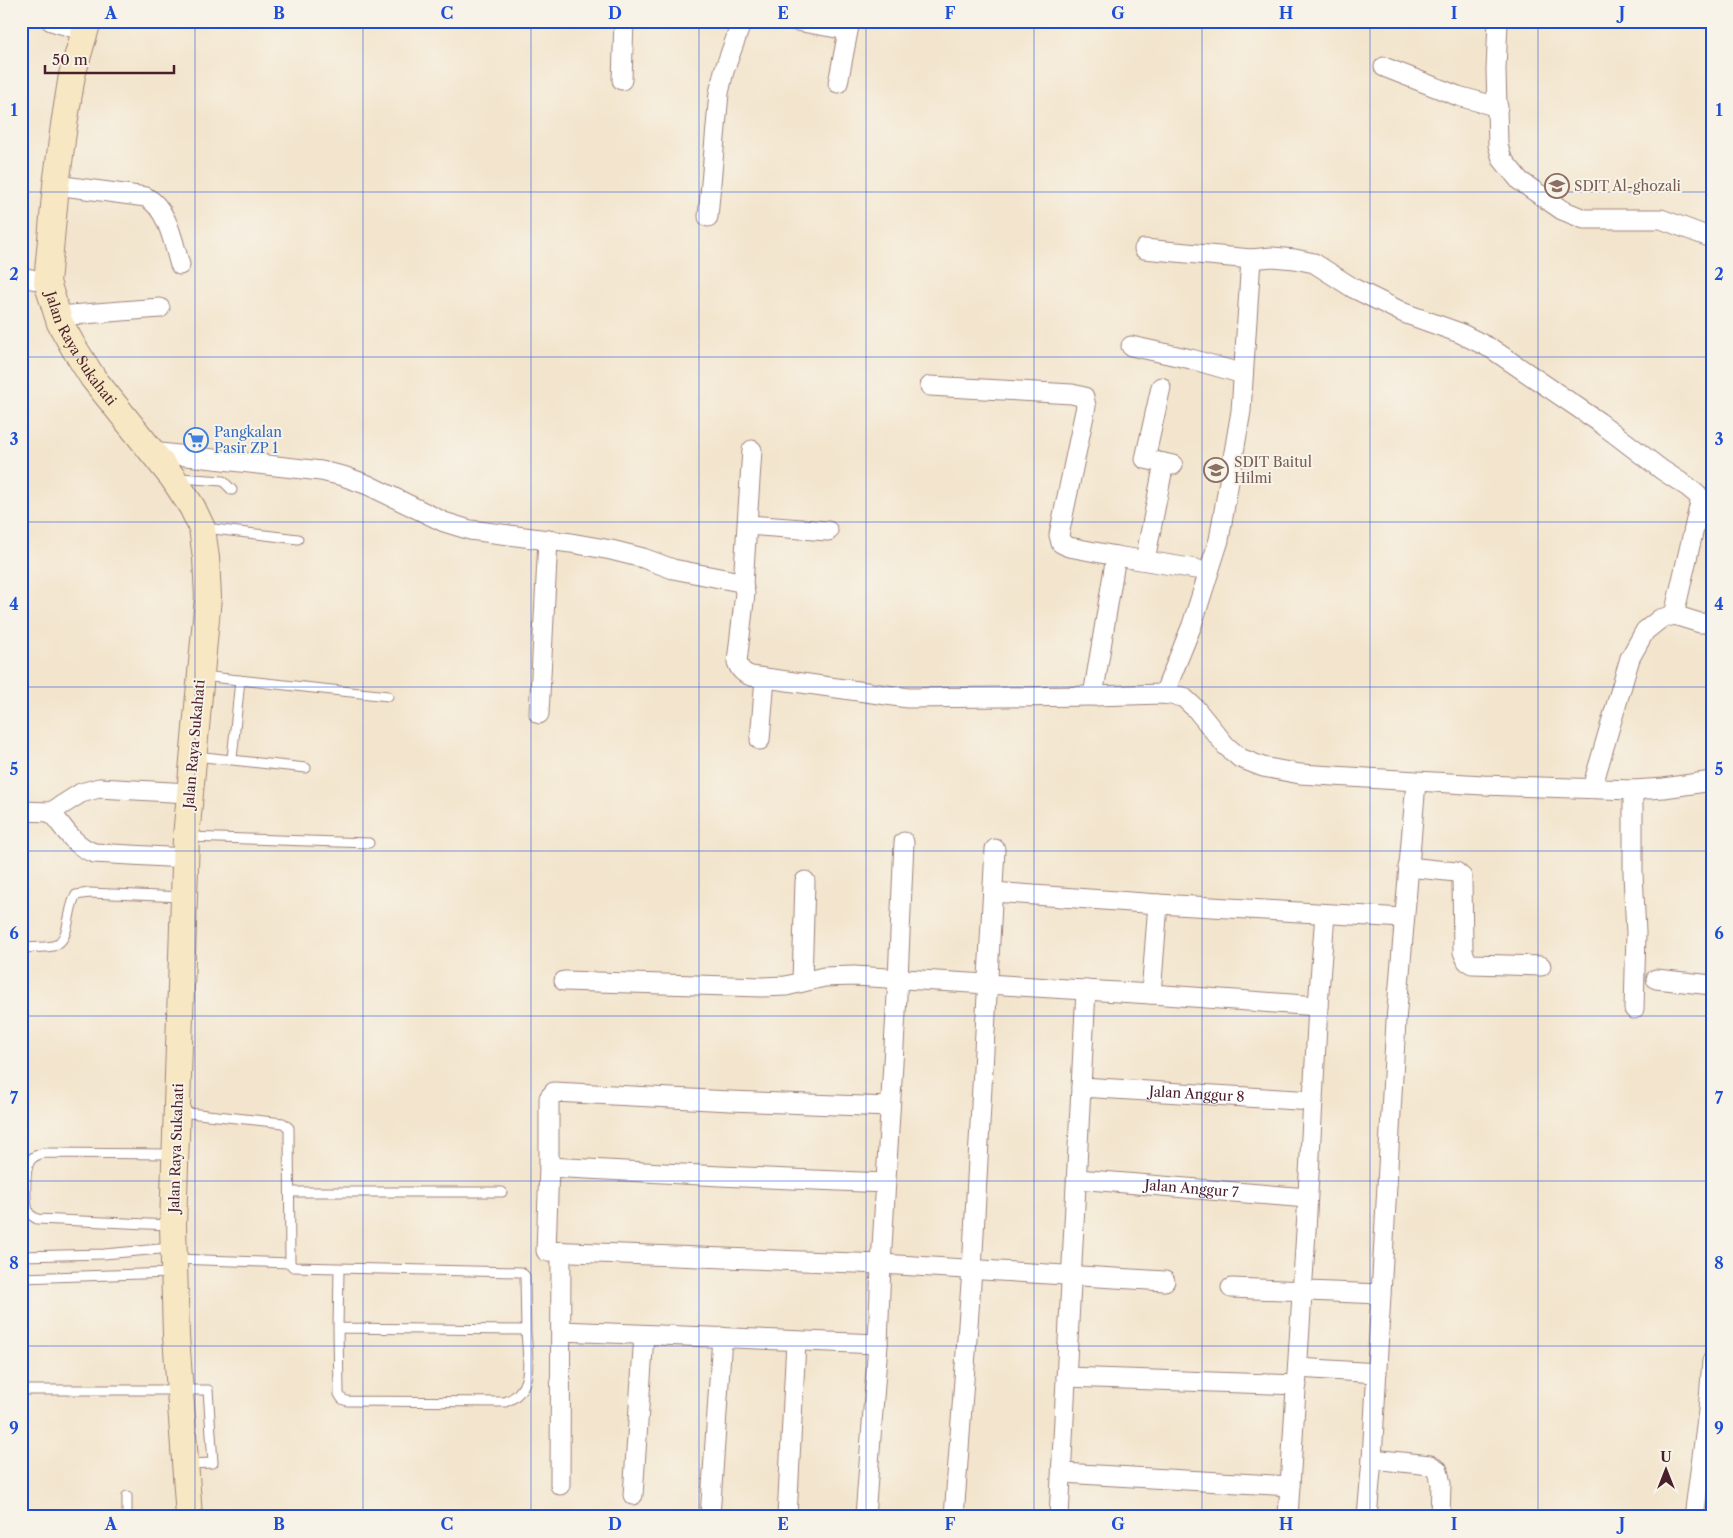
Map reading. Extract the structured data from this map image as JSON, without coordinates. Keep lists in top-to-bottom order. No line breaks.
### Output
{"streets":{"main road":["Jalan Raya Sukahati"],"street":["Jalan Anggur 8","Jalan Anggur 7"]},"places":{"school or university":["SDIT Al-ghozali","SDIT Baitul Hilmi"],"supermarket":["Pangkalan Pasir ZP 1"]},"scale_bar":"50 m","north":"top","grid":{"columns":["A","B","C","D","E","F","G","H","I","J"],"rows":["1","2","3","4","5","6","7","8","9"]}}
